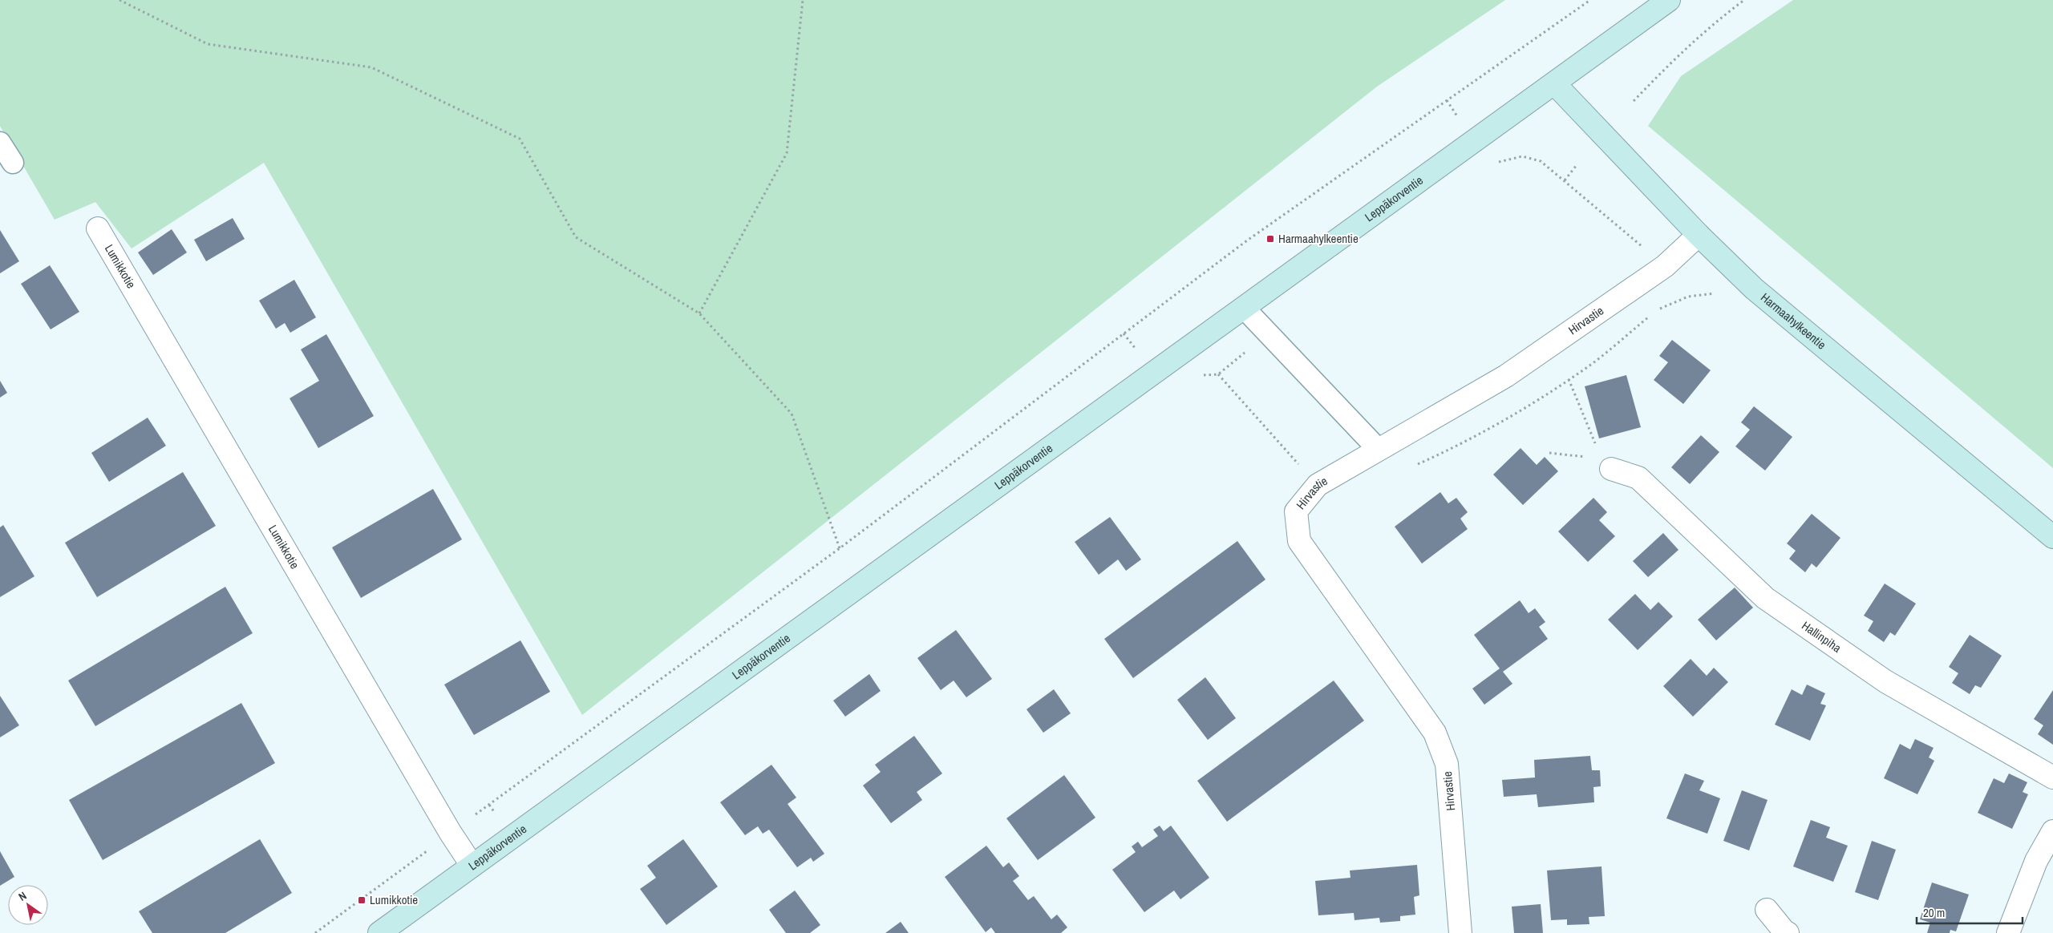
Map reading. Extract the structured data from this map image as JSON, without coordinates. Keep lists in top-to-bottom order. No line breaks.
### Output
{"streets":{"street":["Leppäkorventie","Lumikkotie","Hirvastie","Harmaahylkeentie","Hallinpiha"]},"crossings":[["Leppäkorventie","Lumikkotie"],["Leppäkorventie","Harmaahylkeentie"],["Hirvastie","Harmaahylkeentie"]],"places":{"transit":["Harmaahylkeentie","Lumikkotie"]},"scale_bar":"20 m","north":"top left"}
